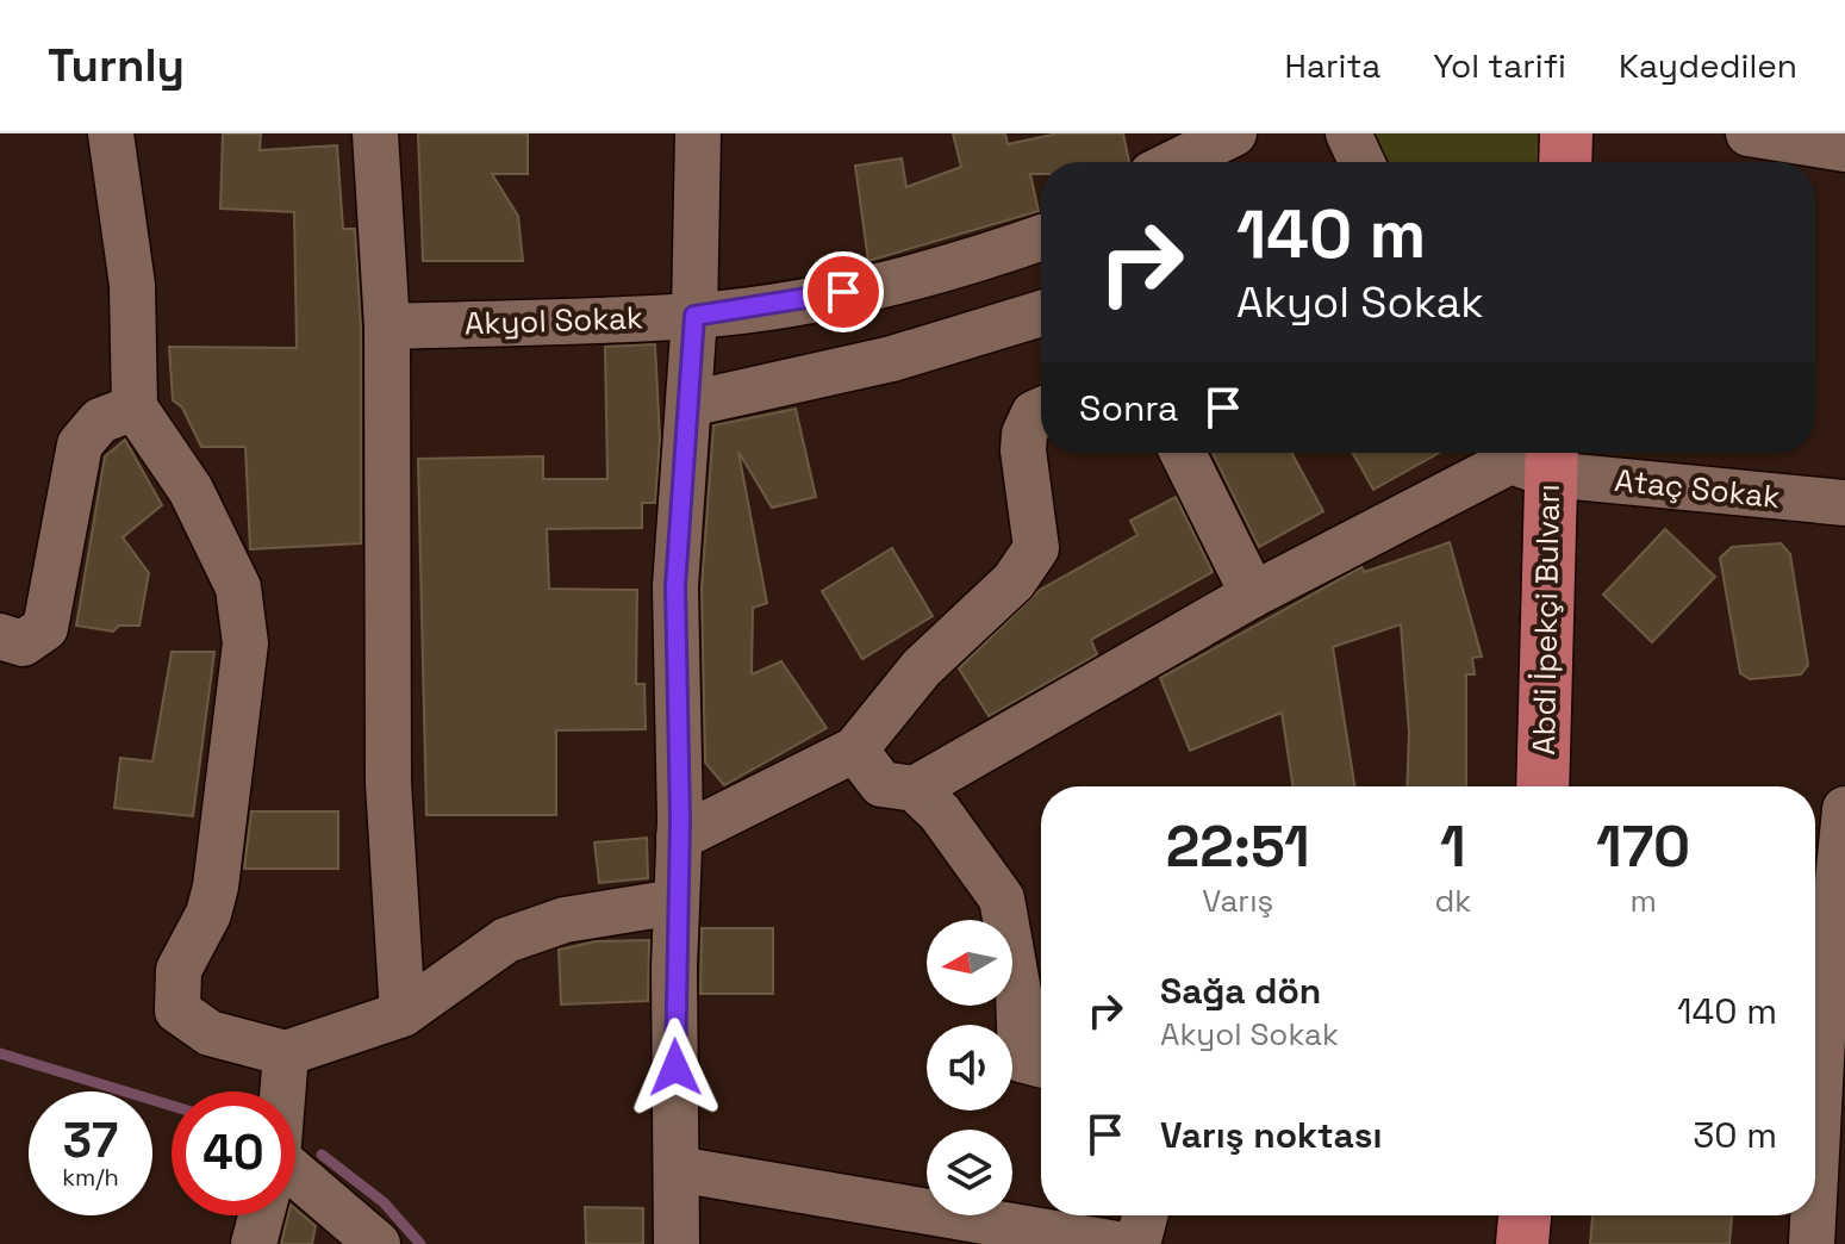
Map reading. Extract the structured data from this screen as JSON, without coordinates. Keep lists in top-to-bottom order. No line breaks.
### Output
{"streets":{"main road":["Abdi İpekçi Bulvarı"],"street":["Akyol Sokak","Ataç Sokak"]},"crossings":[["Ataç Sokak","Abdi İpekçi Bulvarı"]],"north":"left","page":{"header":"Turnly","nav":["Harita","Yol tarifi","Kaydedilen"],"turn":["140 m","Akyol Sokak"],"then":"Sonra","eta":["22:51","Varış","1","dk","170","m"],"list":[{"name":"Sağa dön","note":"Akyol Sokak","value":"140 m"},{"name":"Varış noktası","value":"30 m"}],"speed":"37 km/h","limit":"40"}}
